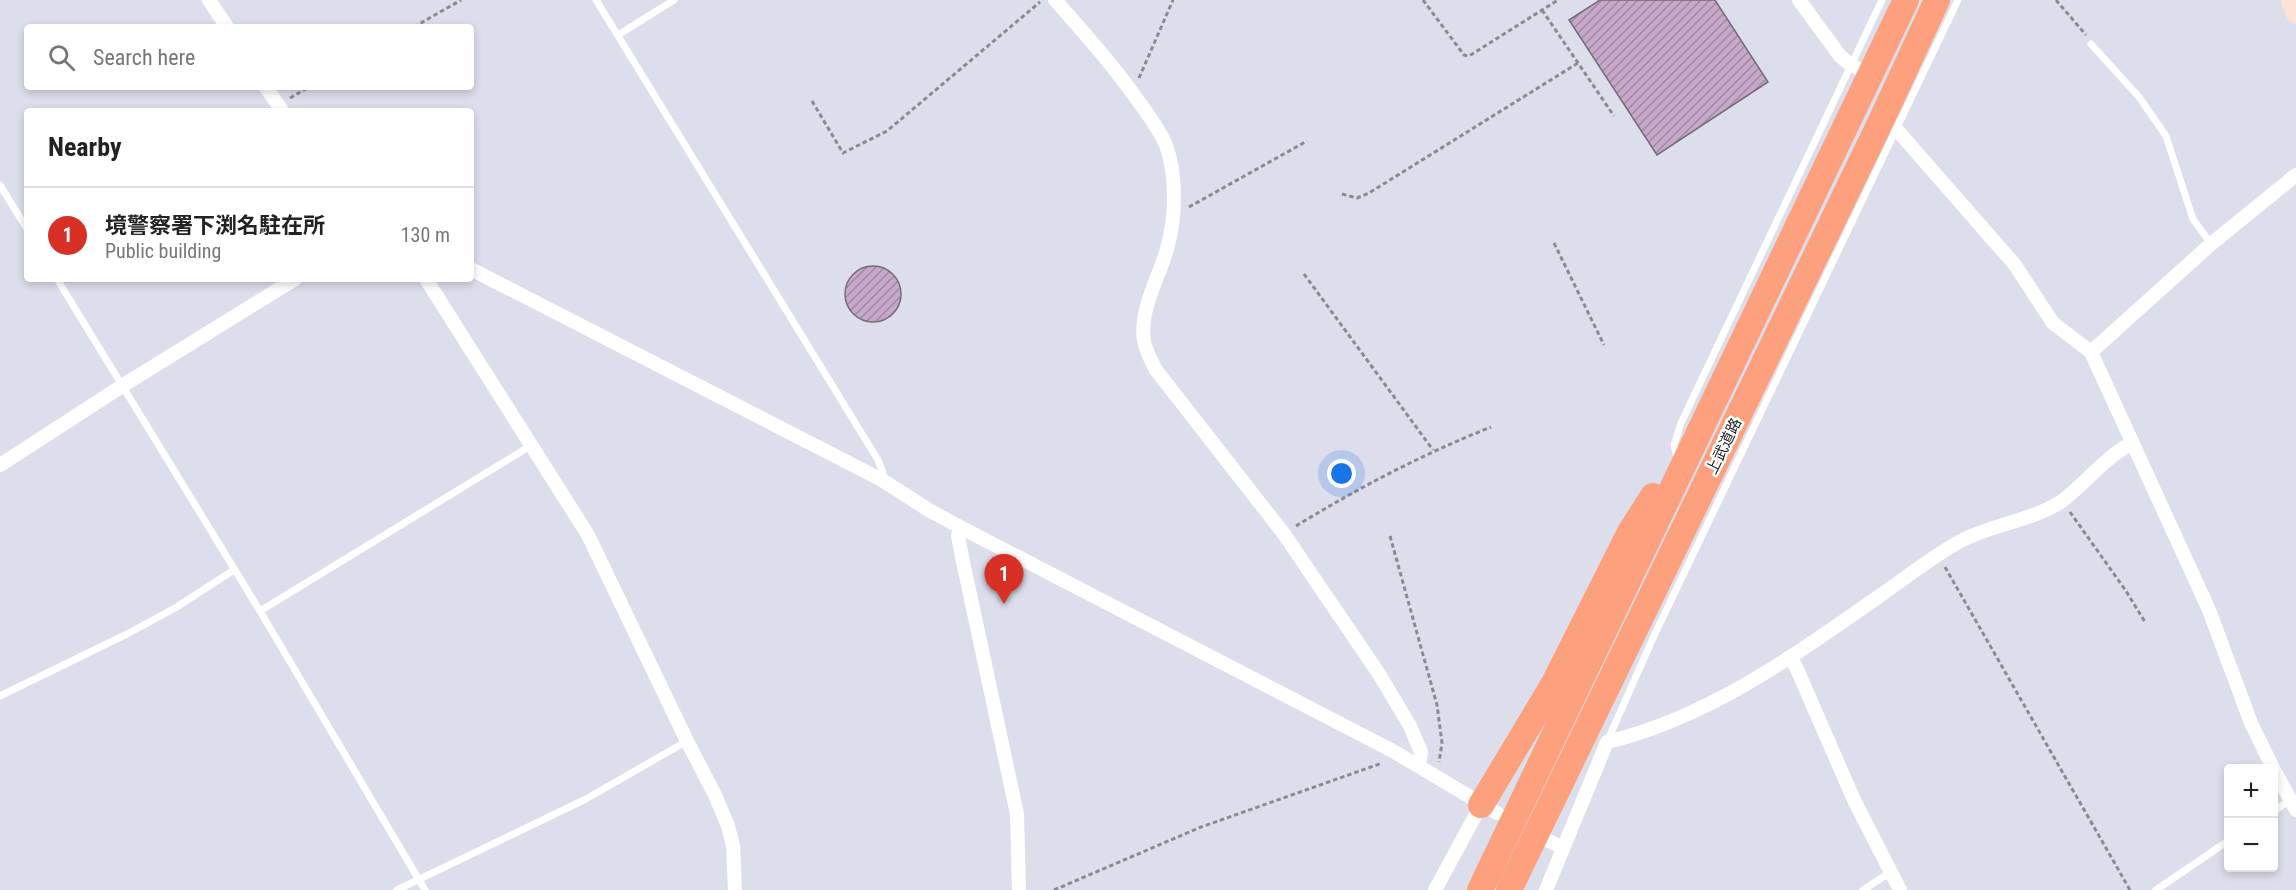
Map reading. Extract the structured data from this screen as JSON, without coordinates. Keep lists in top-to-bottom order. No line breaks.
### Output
{"streets":{"highway":["上武道路"]},"page":{"search":"Search here","heading":"Nearby","list":[{"mark":"1","name":"境警察署下渕名駐在所","note":"Public building","value":"130 m"}],"pins":"1","map_buttons":["+","−"]}}
